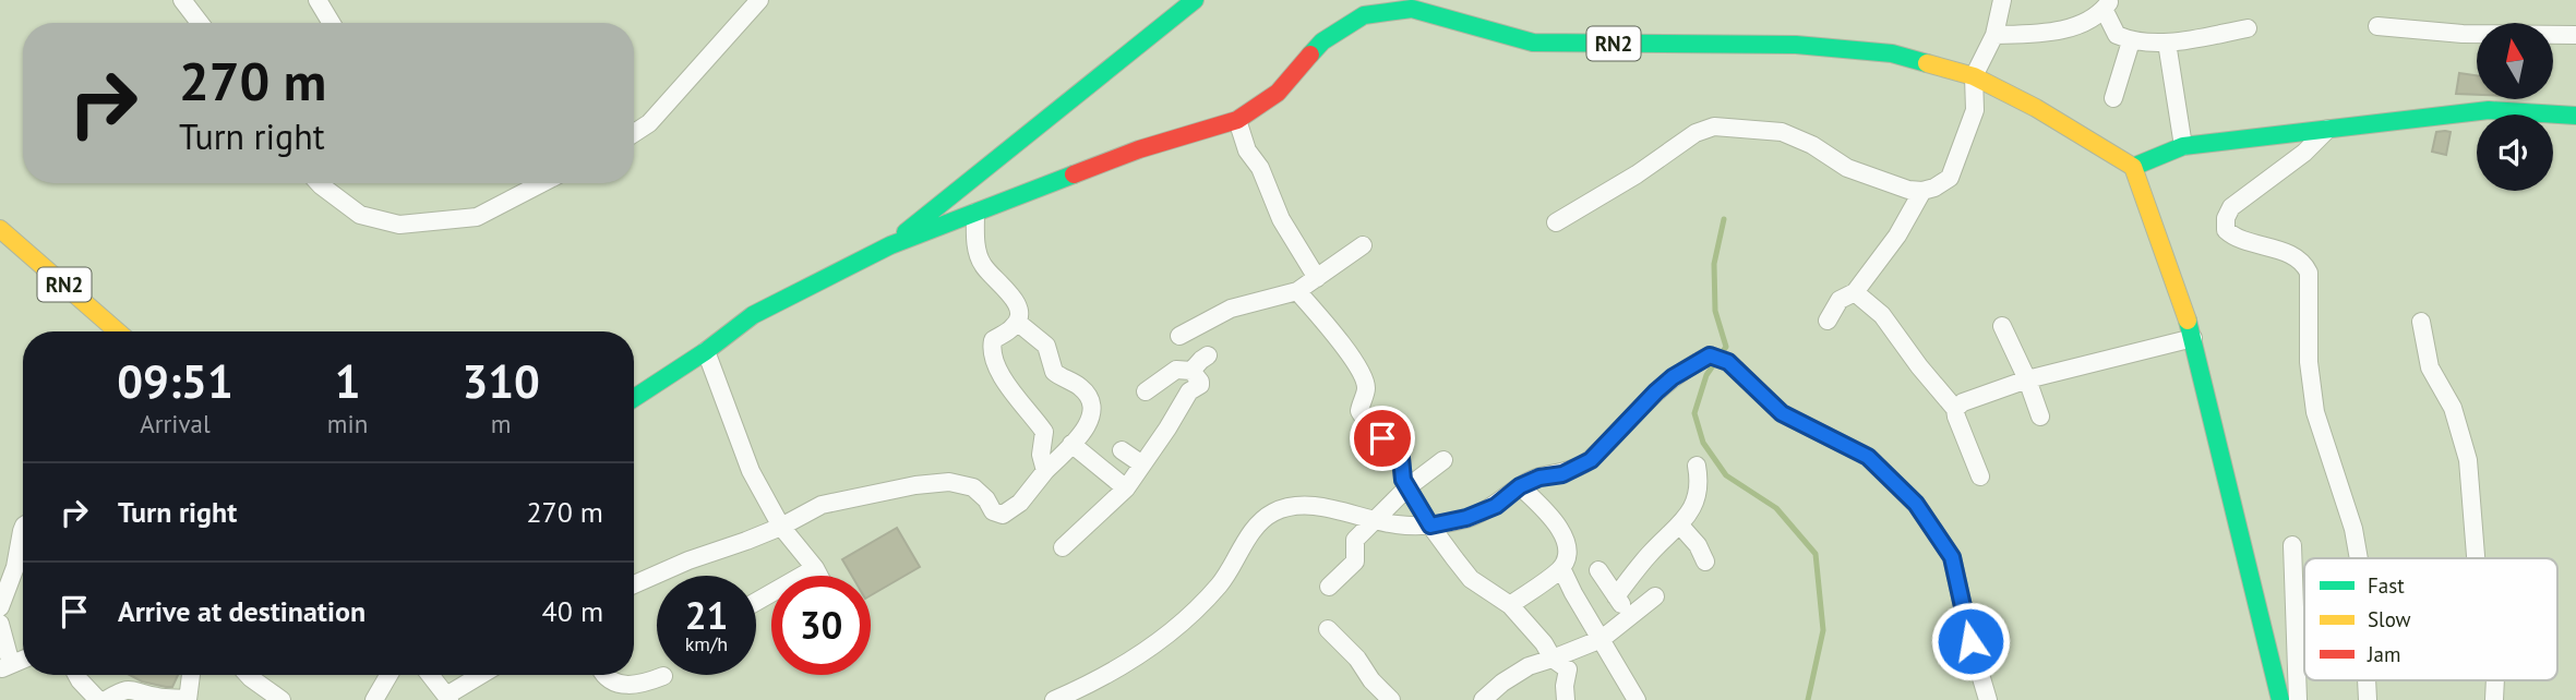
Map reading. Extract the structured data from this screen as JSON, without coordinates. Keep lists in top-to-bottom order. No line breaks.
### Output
{"streets":{"main road":["RN2"]},"legend":["Fast","Slow","Jam"],"north":"top","page":{"turn":["270 m","Turn right"],"eta":["09:51","Arrival","1","min","310","m"],"list":[{"name":"Turn right","value":"270 m"},{"name":"Arrive at destination","value":"40 m"}],"speed":"21 km/h","limit":"30"}}
